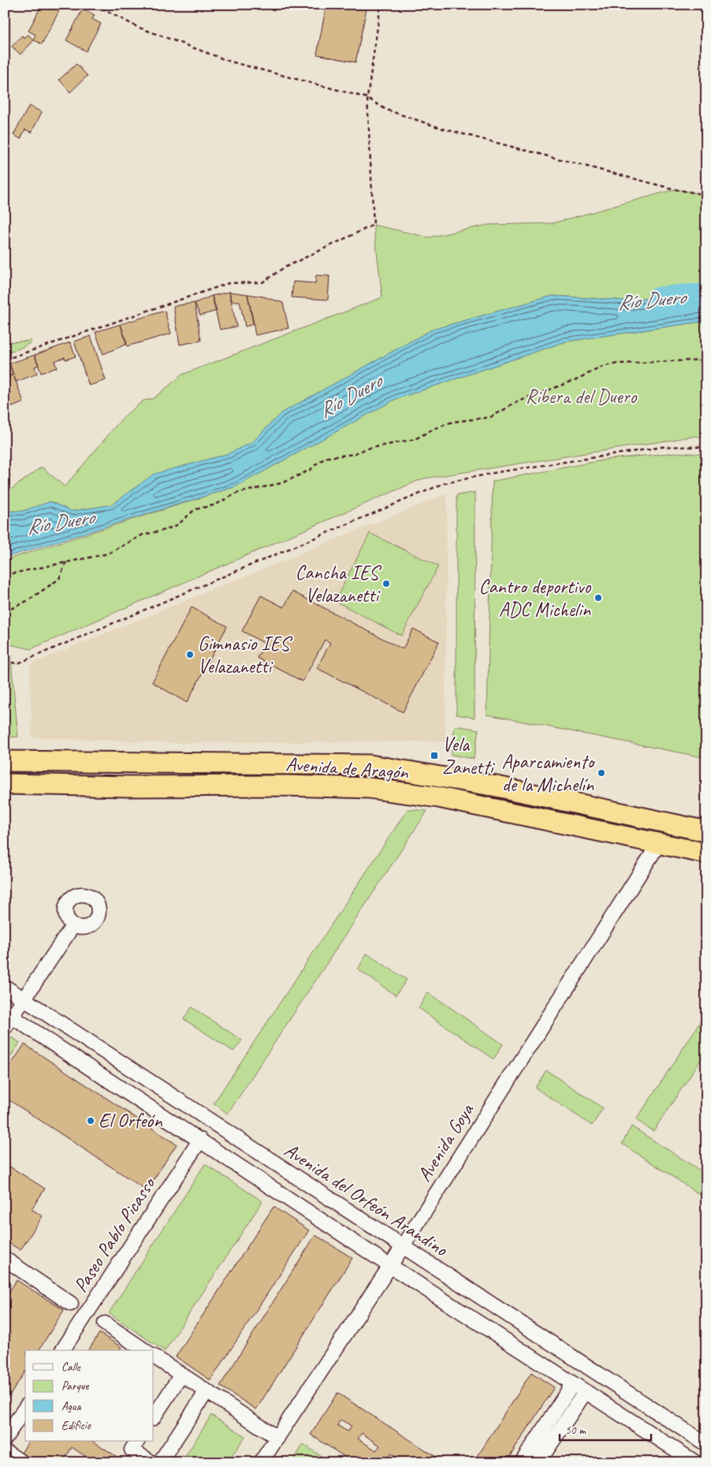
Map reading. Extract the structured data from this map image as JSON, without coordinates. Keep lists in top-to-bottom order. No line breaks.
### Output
{"streets":{"highway":["Avenida de Aragón"],"street":["Avenida Goya","Avenida del Orfeón Arandino","Paseo Pablo Picasso"]},"crossings":[["Avenida de Aragón","Avenida Goya"],["Avenida Goya","Avenida del Orfeón Arandino"],["Avenida del Orfeón Arandino","Paseo Pablo Picasso"]],"water":["Río Duero"],"parks":["Ribera del Duero"],"places":{"other":["Cancha IES Velazanetti","Cantro deportivo ADC Michelin","Gimnasio IES Velazanetti","Aparcamiento de la Michelín","El Orfeón"],"transit":["Vela Zanetti"]},"legend":["Calle","Parque","Agua","Edificio"],"scale_bar":"50 m"}
